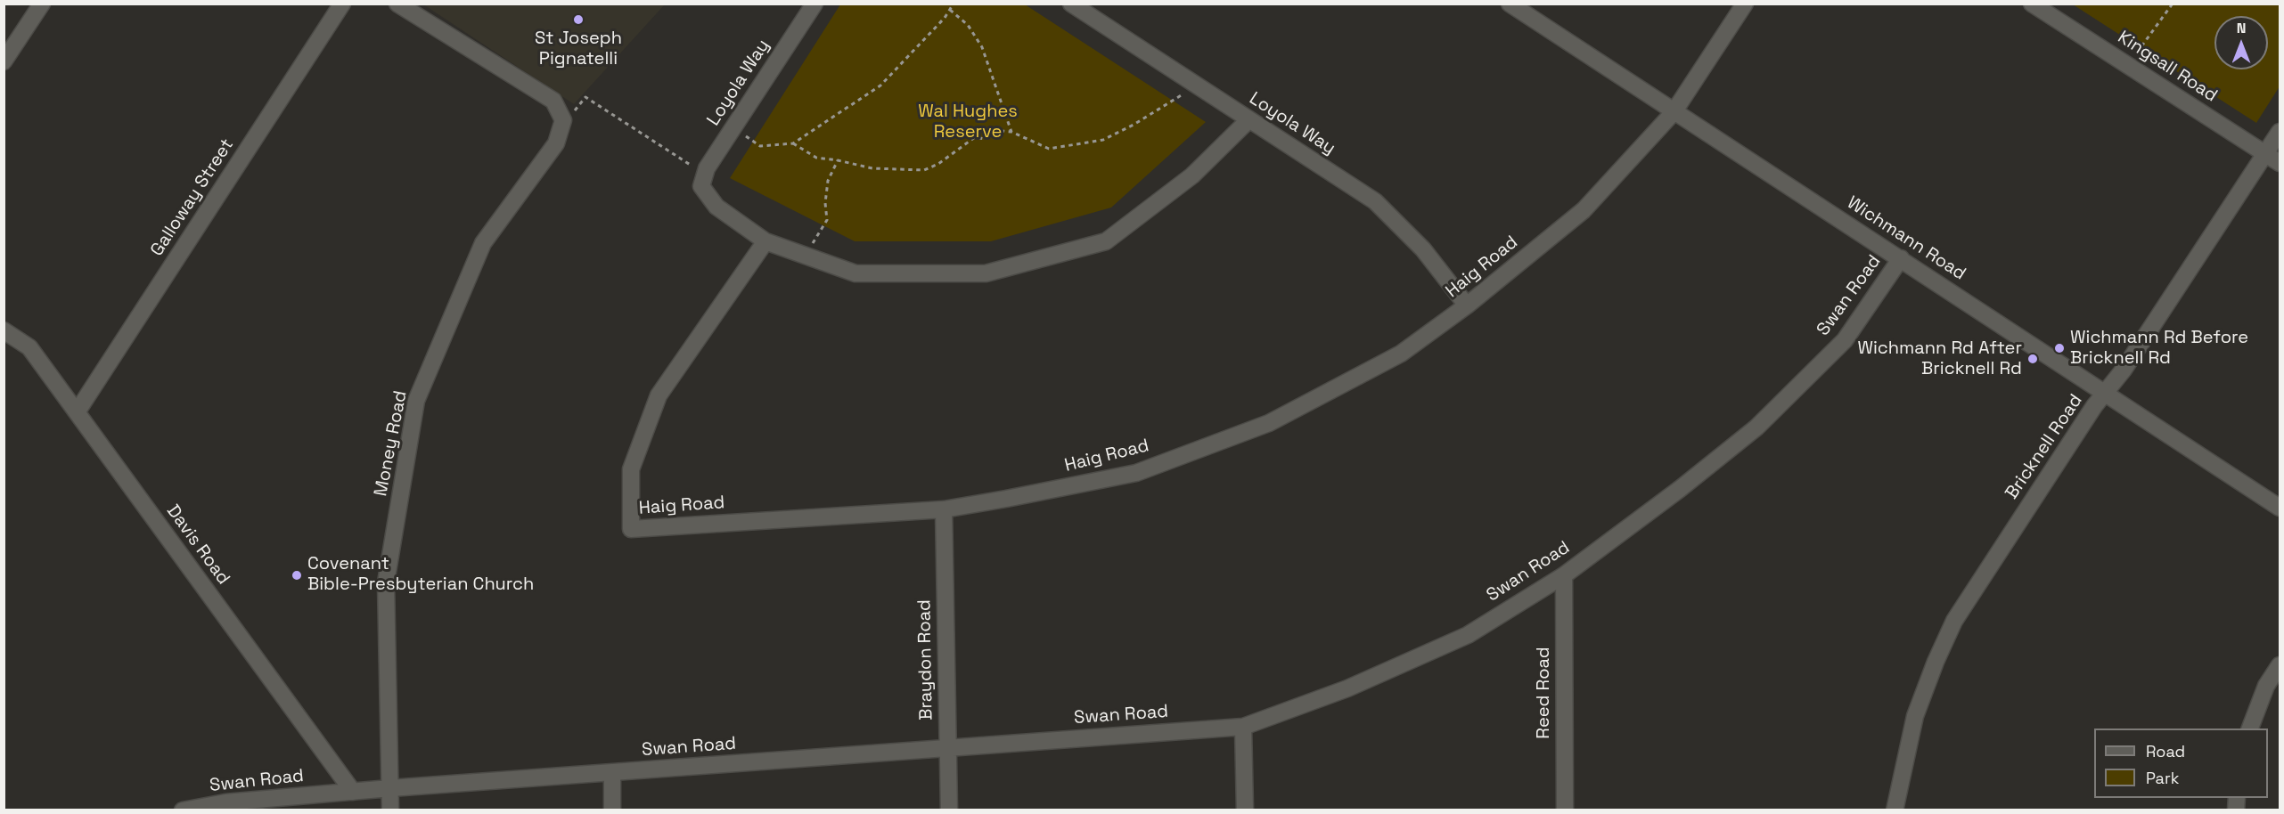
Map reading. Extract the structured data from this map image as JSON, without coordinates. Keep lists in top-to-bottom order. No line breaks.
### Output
{"streets":{"street":["Kingsall Road","Loyola Way","Galloway Street","Wichmann Road","Haig Road","Swan Road","Money Road","Bricknell Road","Davis Road","Braydon Road","Reed Road"]},"crossings":[["Kingsall Road","Bricknell Road"],["Loyola Way","Haig Road"],["Galloway Street","Davis Road"],["Wichmann Road","Haig Road"],["Wichmann Road","Swan Road"],["Wichmann Road","Bricknell Road"],["Haig Road","Braydon Road"],["Swan Road","Money Road"],["Swan Road","Davis Road"],["Swan Road","Braydon Road"],["Swan Road","Reed Road"]],"parks":["Wal Hughes Reserve"],"places":["St Joseph Pignatelli","Wichmann Rd Before Bricknell Rd","Wichmann Rd After Bricknell Rd","Covenant Bible-Presbyterian Church"],"legend":["Road","Park"],"north":"top"}
